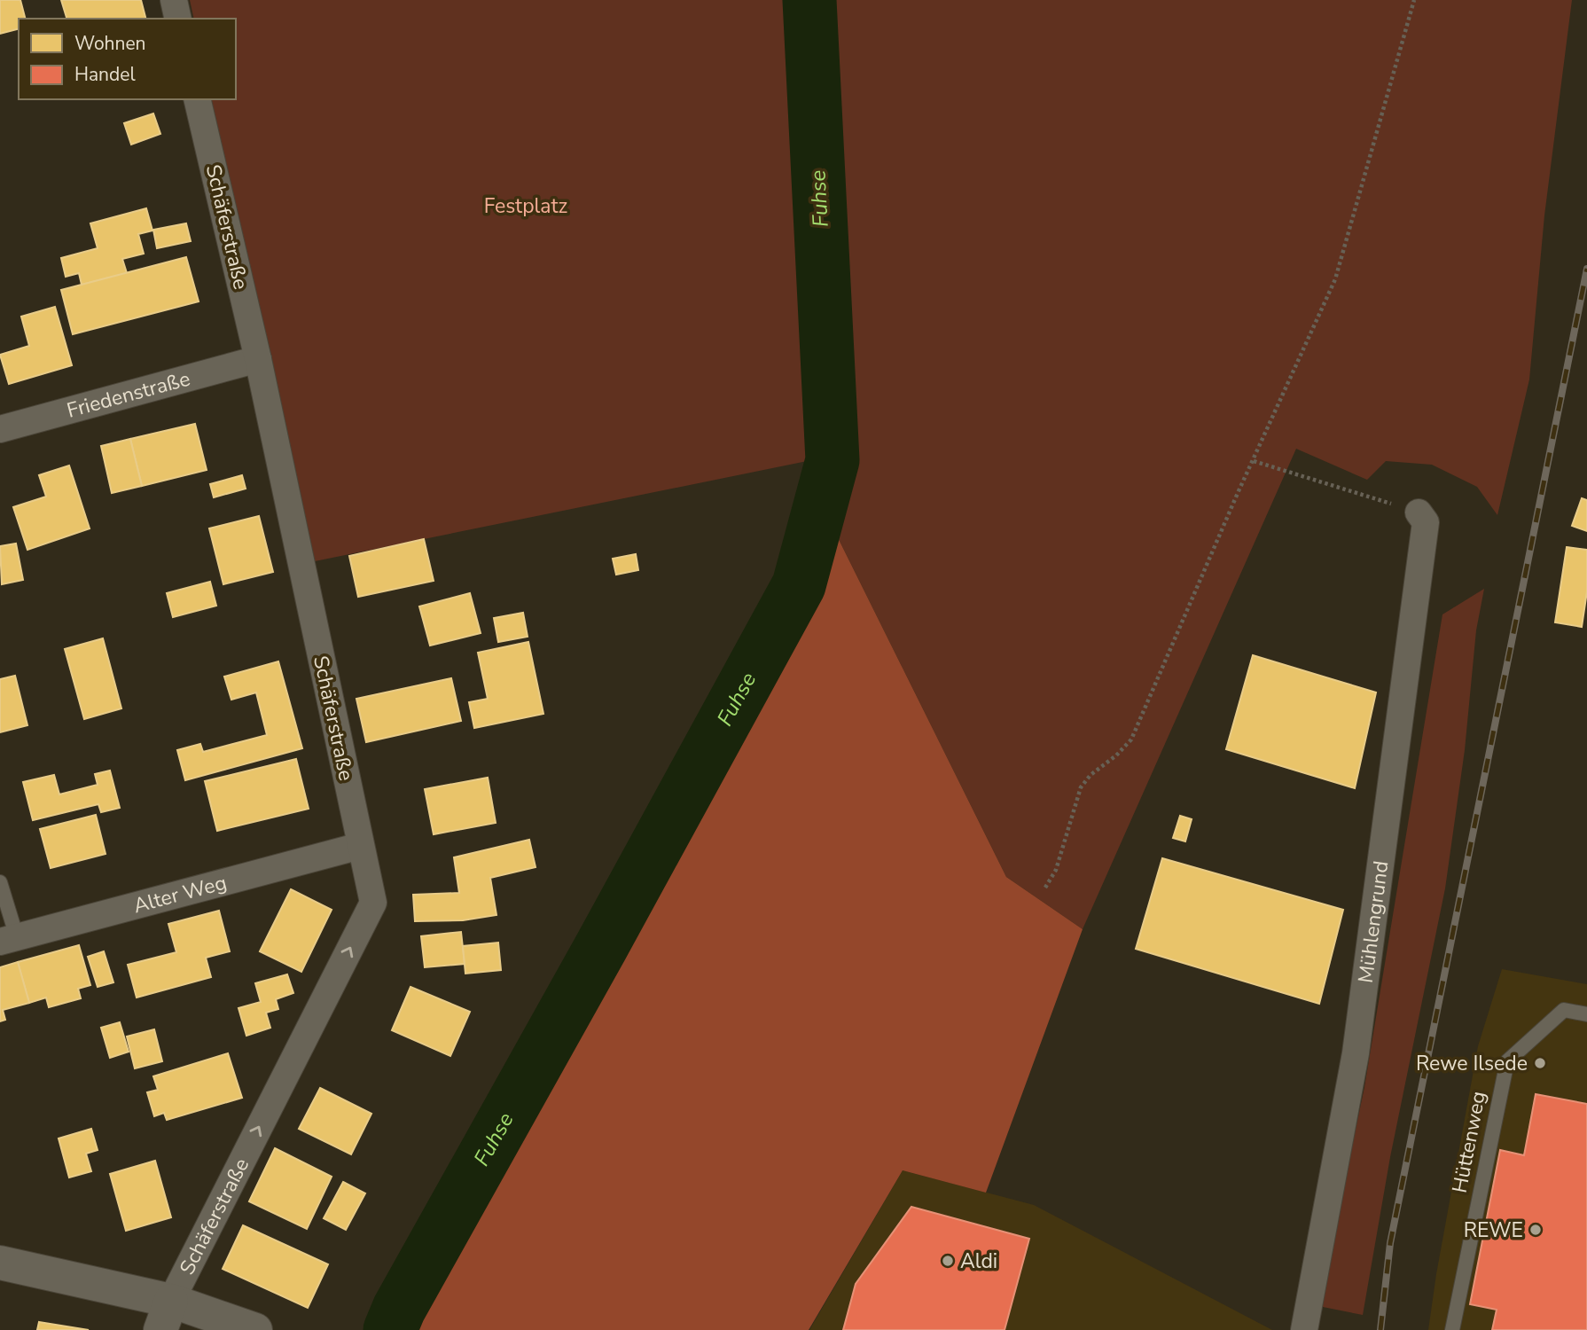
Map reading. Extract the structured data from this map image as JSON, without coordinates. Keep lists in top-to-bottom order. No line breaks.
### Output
{"streets":{"street":["Schäferstraße","Friedenstraße","Alter Weg","Mühlengrund"],"lane":["Hüttenweg"]},"crossings":[["Schäferstraße","Friedenstraße"],["Schäferstraße","Alter Weg"]],"one_way":["Schäferstraße"],"water":["Fuhse"],"parks":["Festplatz"],"places":["Rewe Ilsede","REWE","Aldi"],"legend":["Wohnen","Handel"]}
